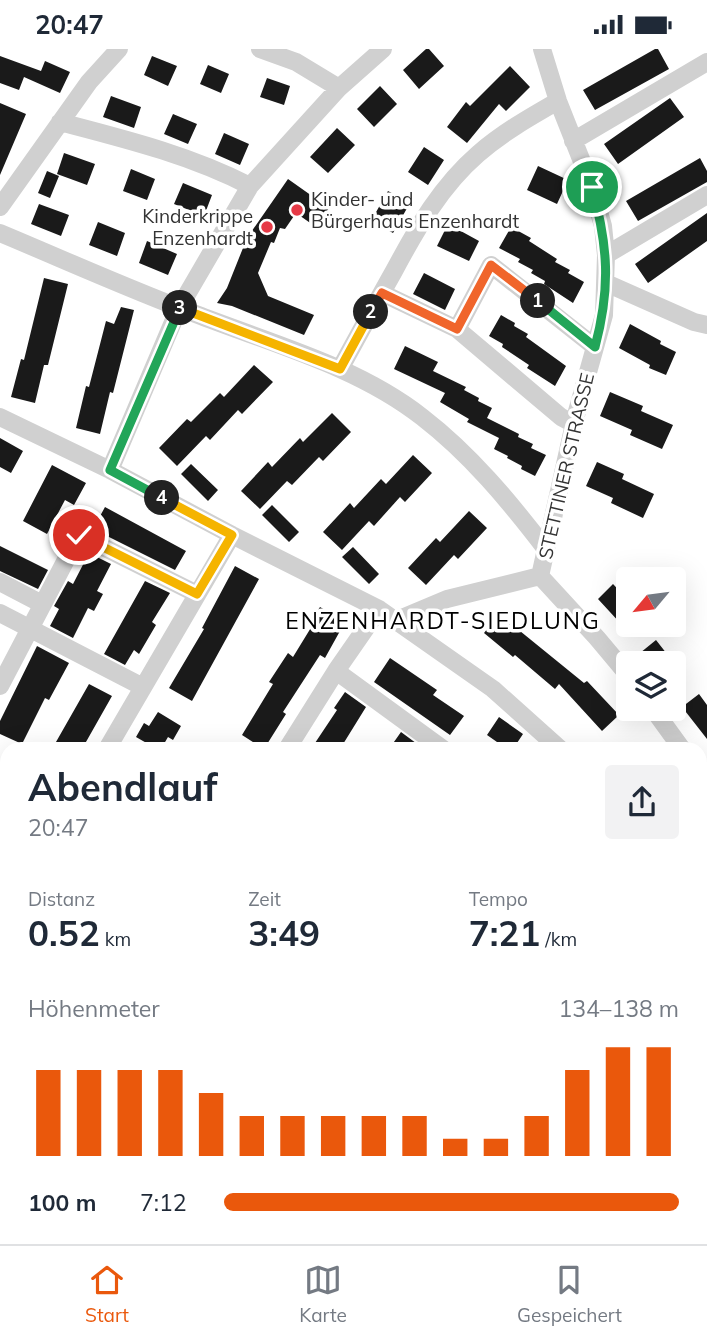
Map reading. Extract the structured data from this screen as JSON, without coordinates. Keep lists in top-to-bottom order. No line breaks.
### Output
{"streets":{"street":["STETTINER STRASSE"]},"districts":["ENZENHARDT-SIEDLUNG"],"places":["Kinder- und Bürgerhaus Enzenhardt","Kinderkrippe Enzenhardt"],"north":"bottom left","page":{"status":"20:47","pins":["1","3","2","4"],"heading":["Abendlauf","20:47"],"stats":[["Distanz","0.52 km"],["Zeit","3:49"],["Tempo","7:21 /km"]],"chart":["Höhenmeter","134–138 m"],"list":[{"name":"100 m","note":"7:12"}],"tabs":["Start","Karte","Gespeichert"]}}
